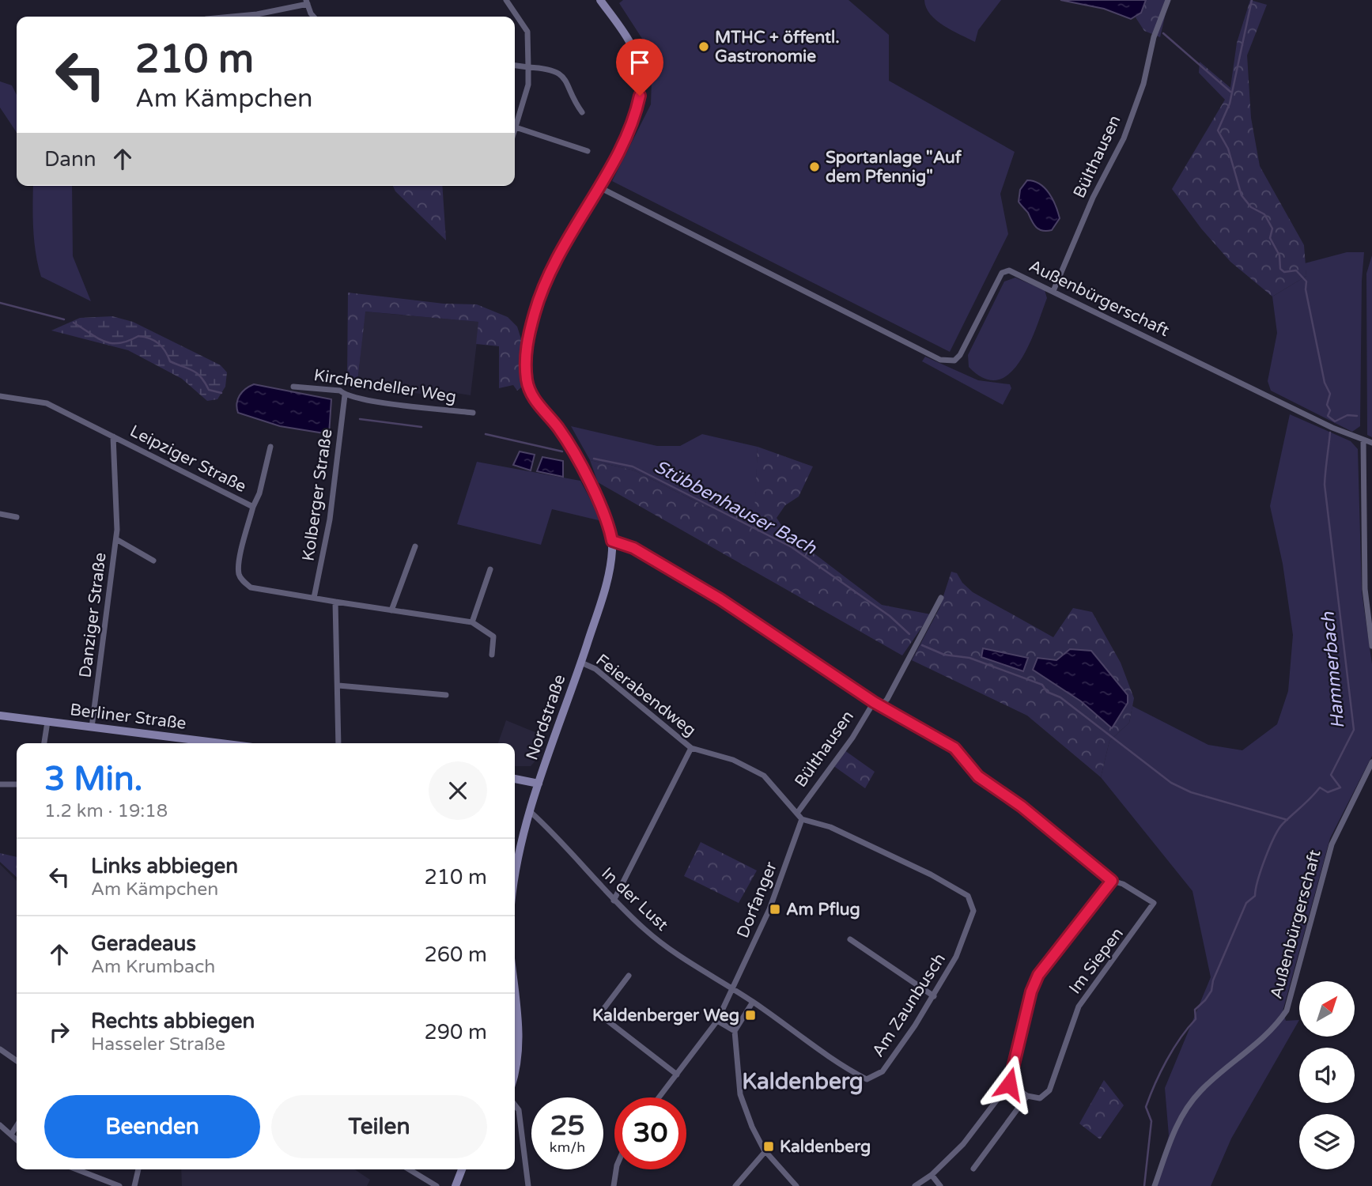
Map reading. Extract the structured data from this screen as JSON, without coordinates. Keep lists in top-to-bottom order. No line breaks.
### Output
{"streets":{"main road":["Berliner Straße","Nordstraße"],"street":["Bülthausen","Außenbürgerschaft","Kirchendeller Weg","Leipziger Straße","Kolberger Straße","Danziger Straße","Feierabendweg","In der Lust","Dorfanger","Im Siepen","Am Zaunbusch"]},"crossings":[["Bülthausen","Außenbürgerschaft"],["Bülthausen","Feierabendweg"],["Bülthausen","Im Siepen"],["Kirchendeller Weg","Kolberger Straße"],["Leipziger Straße","Kolberger Straße"],["Leipziger Straße","Danziger Straße"],["Danziger Straße","Berliner Straße"],["Feierabendweg","Nordstraße"],["Feierabendweg","Dorfanger"],["Feierabendweg","Am Zaunbusch"],["Nordstraße","In der Lust"],["Nordstraße","Im Siepen"],["In der Lust","Dorfanger"],["In der Lust","Am Zaunbusch"],["Dorfanger","Am Zaunbusch"]],"districts":["Kaldenberg"],"water":["Stübbenhauser Bach","Hammerbach"],"places":{"other":["MTHC + öffentl. Gastronomie","Sportanlage \"Auf dem Pfennig\""],"transit":["Am Pflug","Kaldenberger Weg","Kaldenberg"]},"north":"top right","page":{"turn":["210 m","Am Kämpchen"],"then":"Dann","heading":["3 Min.","1.2 km · 19:18"],"list":[{"name":"Links abbiegen","note":"Am Kämpchen","value":"210 m"},{"name":"Geradeaus","note":"Am Krumbach","value":"260 m"},{"name":"Rechts abbiegen","note":"Hasseler Straße","value":"290 m"}],"buttons":["Beenden","Teilen"],"speed":"25 km/h","limit":"30"}}
